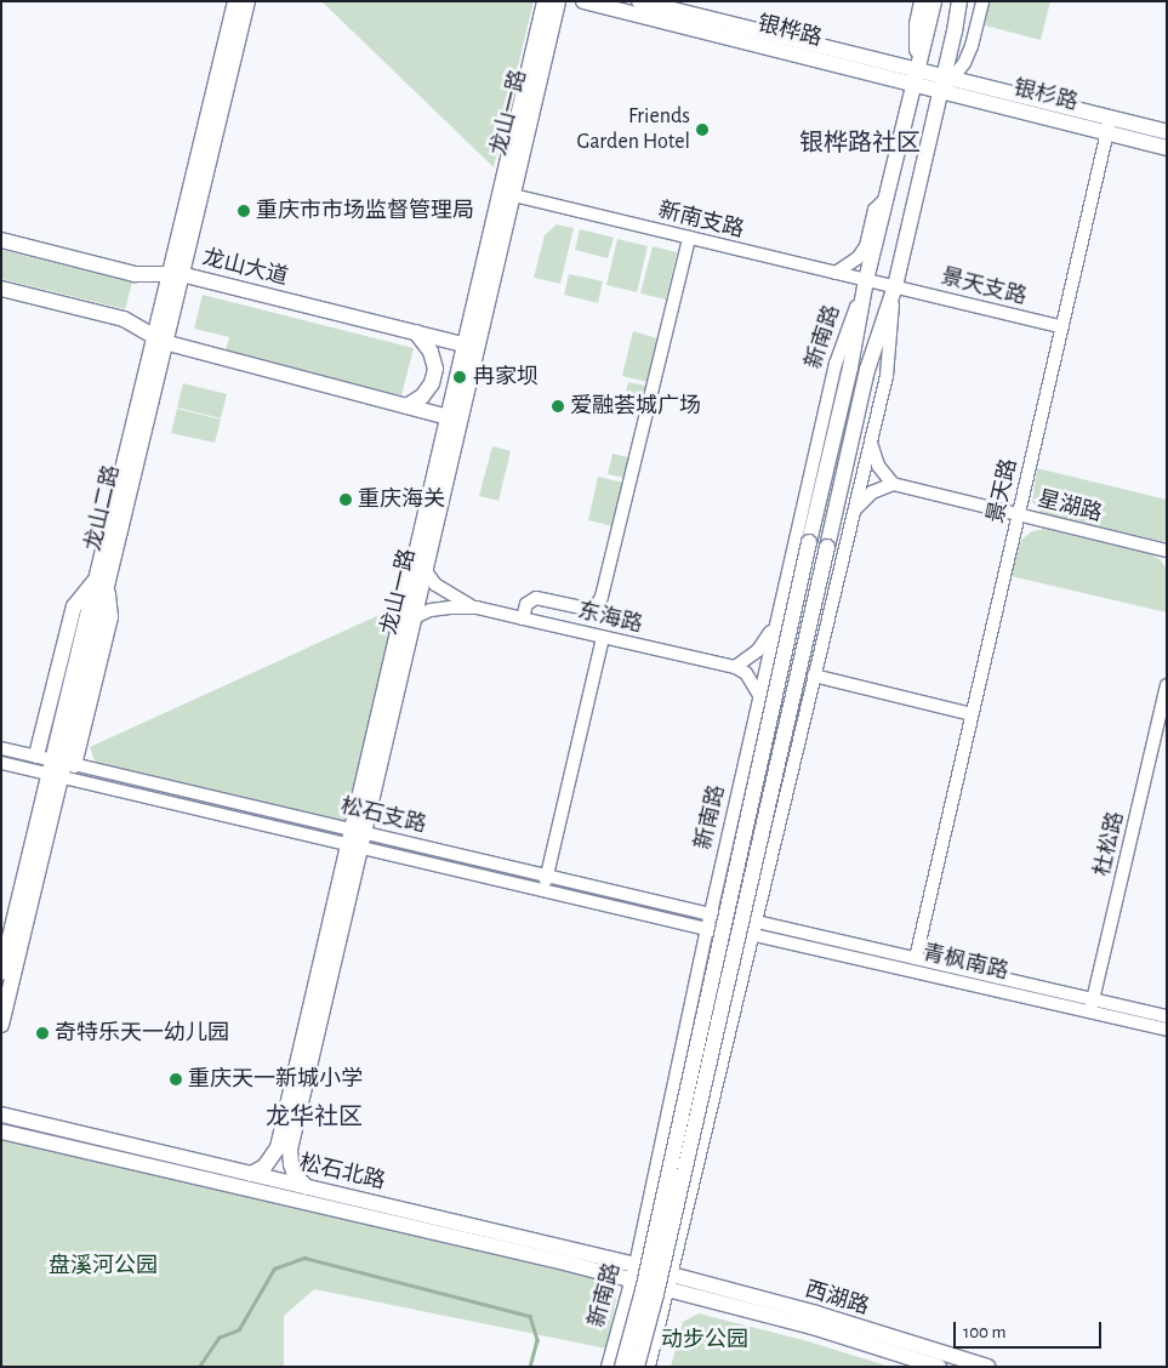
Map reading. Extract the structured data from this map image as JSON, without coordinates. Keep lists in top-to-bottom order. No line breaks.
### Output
{"streets":{"main road":["银桦路","银杉路","龙山一路","龙山大道","新南路","龙山二路","松石北路","西湖路"],"street":["新南支路","景天支路","景天路","星湖路","东海路","松石支路","杜松路","青枫南路"]},"crossings":[["银桦路","银杉路"],["银桦路","新南路"],["银杉路","新南路"],["银杉路","景天路"],["龙山一路","新南支路"],["龙山一路","龙山大道"],["龙山一路","东海路"],["龙山一路","松石支路"],["龙山一路","松石北路"],["新南支路","景天支路"],["新南支路","新南路"],["龙山大道","龙山二路"],["景天支路","景天路"],["新南路","松石支路"],["新南路","松石北路"],["景天路","星湖路"],["景天路","青枫南路"],["龙山二路","松石支路"],["松石支路","青枫南路"],["杜松路","青枫南路"],["松石北路","西湖路"]],"districts":["银桦路社区","龙华社区"],"parks":["盘溪河公园","动步公园"],"places":["Friends Garden Hotel","重庆市市场监督管理局","冉家坝","爱融荟城广场","重庆海关","奇特乐天一幼儿园","重庆天一新城小学"],"scale_bar":"100 m"}
